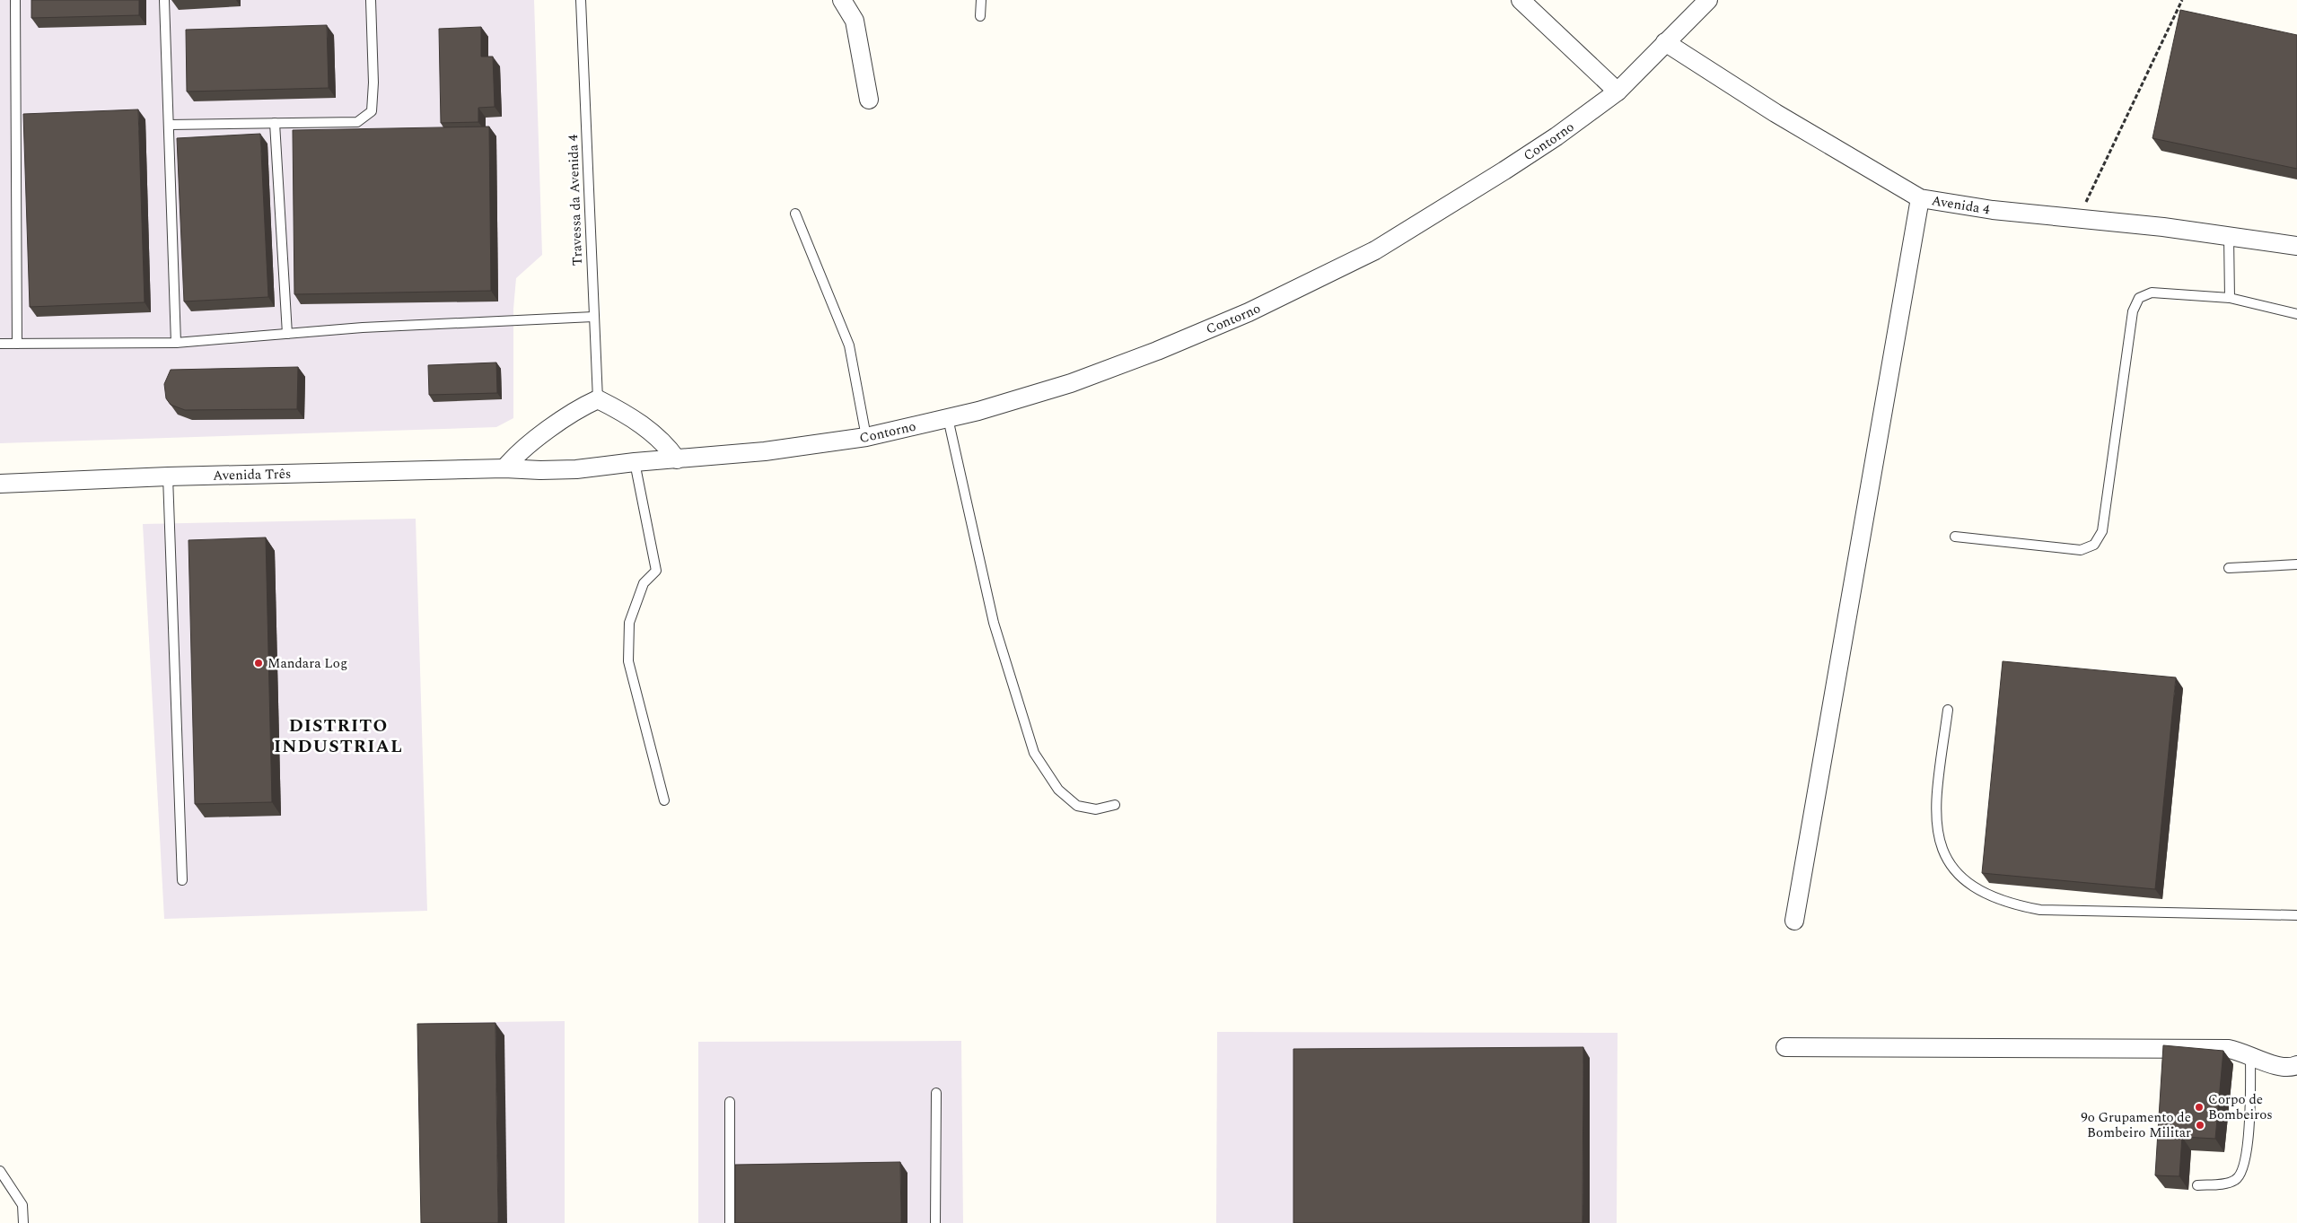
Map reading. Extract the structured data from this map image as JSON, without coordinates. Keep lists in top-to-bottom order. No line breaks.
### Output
{"streets":{"street":["Contorno","Avenida 4","Avenida Três"],"lane":["Travessa da Avenida 4"]},"crossings":[["Contorno","Avenida 4"],["Contorno","Avenida Três"]],"districts":["DISTRITO INDUSTRIAL"],"places":["Mandara Log","Corpo de Bombeiros","9o Grupamento de Bombeiro Militar"]}
